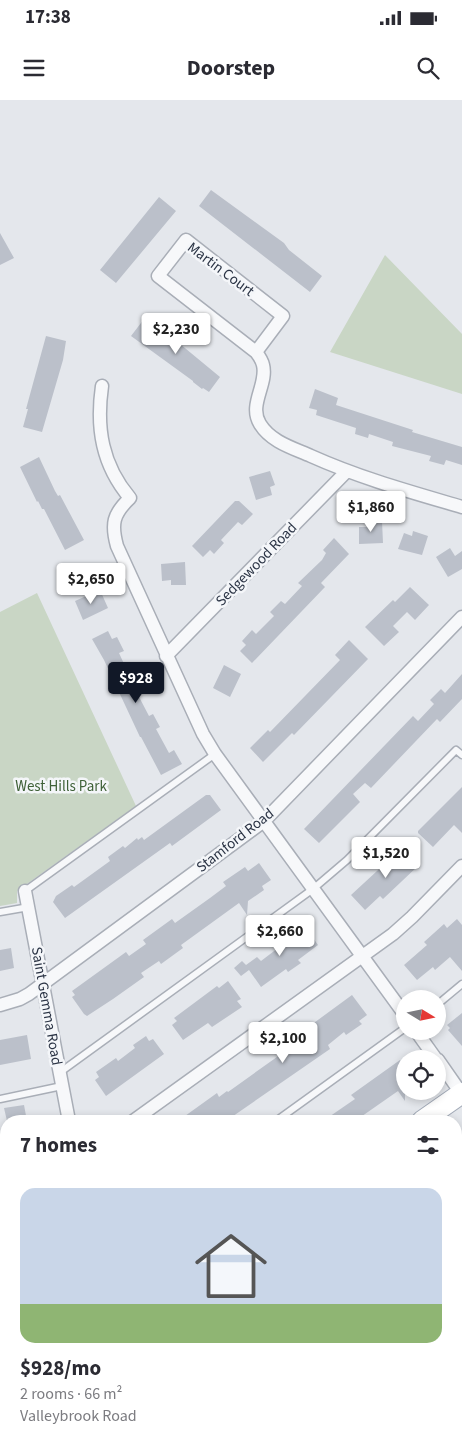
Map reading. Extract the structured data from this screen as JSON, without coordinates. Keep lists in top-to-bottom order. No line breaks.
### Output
{"streets":{"street":["Martin Court","Sedgewood Road","Stamford Road","Saint Gemma Road"]},"crossings":[["Stamford Road","Saint Gemma Road"]],"parks":["West Hills Park"],"north":"right","page":{"status":"17:38","header":"Doorstep","price":["$2,230","$1,860","$2,650","$928","$1,520","$2,660","$2,100"],"heading":"7 homes","list":[{"name":"$928/mo","note":"2 rooms · 66 m² · Valleybrook Road"}]}}
